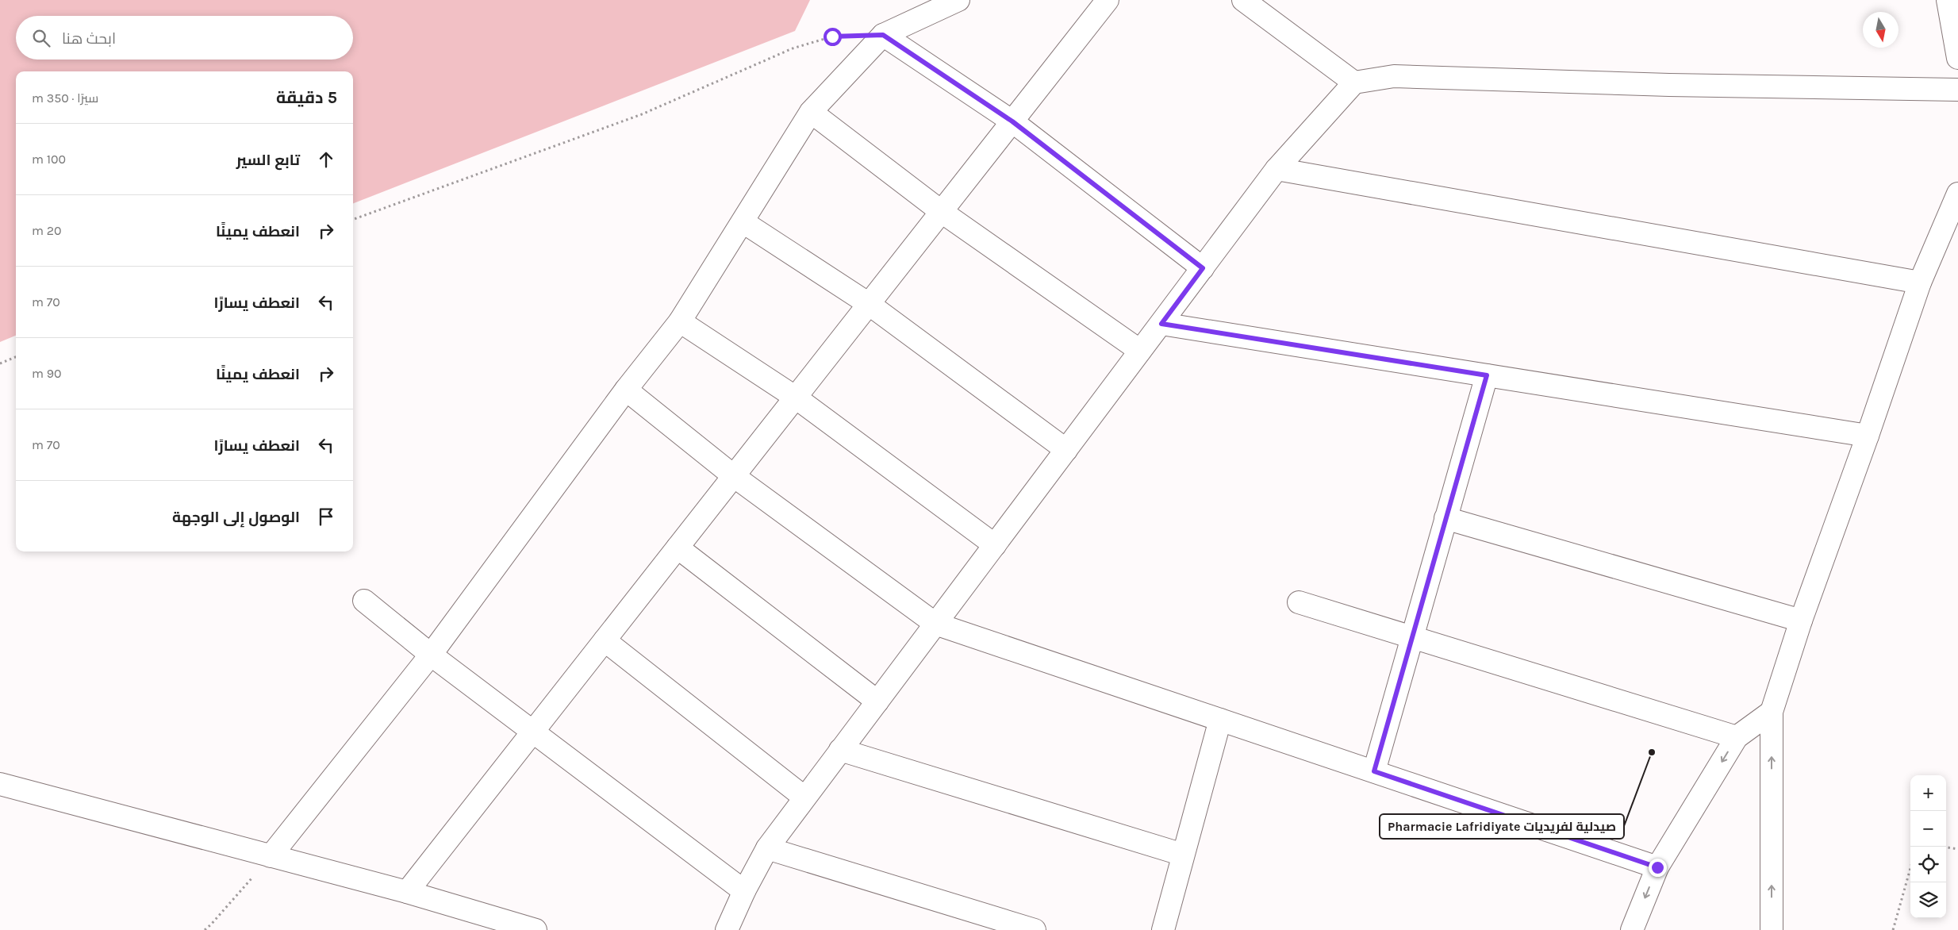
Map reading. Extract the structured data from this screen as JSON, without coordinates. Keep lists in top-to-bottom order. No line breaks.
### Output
{"places":["Pharmacie Lafridiyate صيدلية لفريديات"],"north":"bottom","page":{"search":"ابحث هنا","heading":["5 دقيقة","سيرًا · 350 m"],"list":[["تابع السير","100 m"],["انعطف يمينًا","20 m"],["انعطف يسارًا","70 m"],["انعطف يمينًا","90 m"],["انعطف يسارًا","70 m"],"الوصول إلى الوجهة"],"map_buttons":["+","−"]}}
